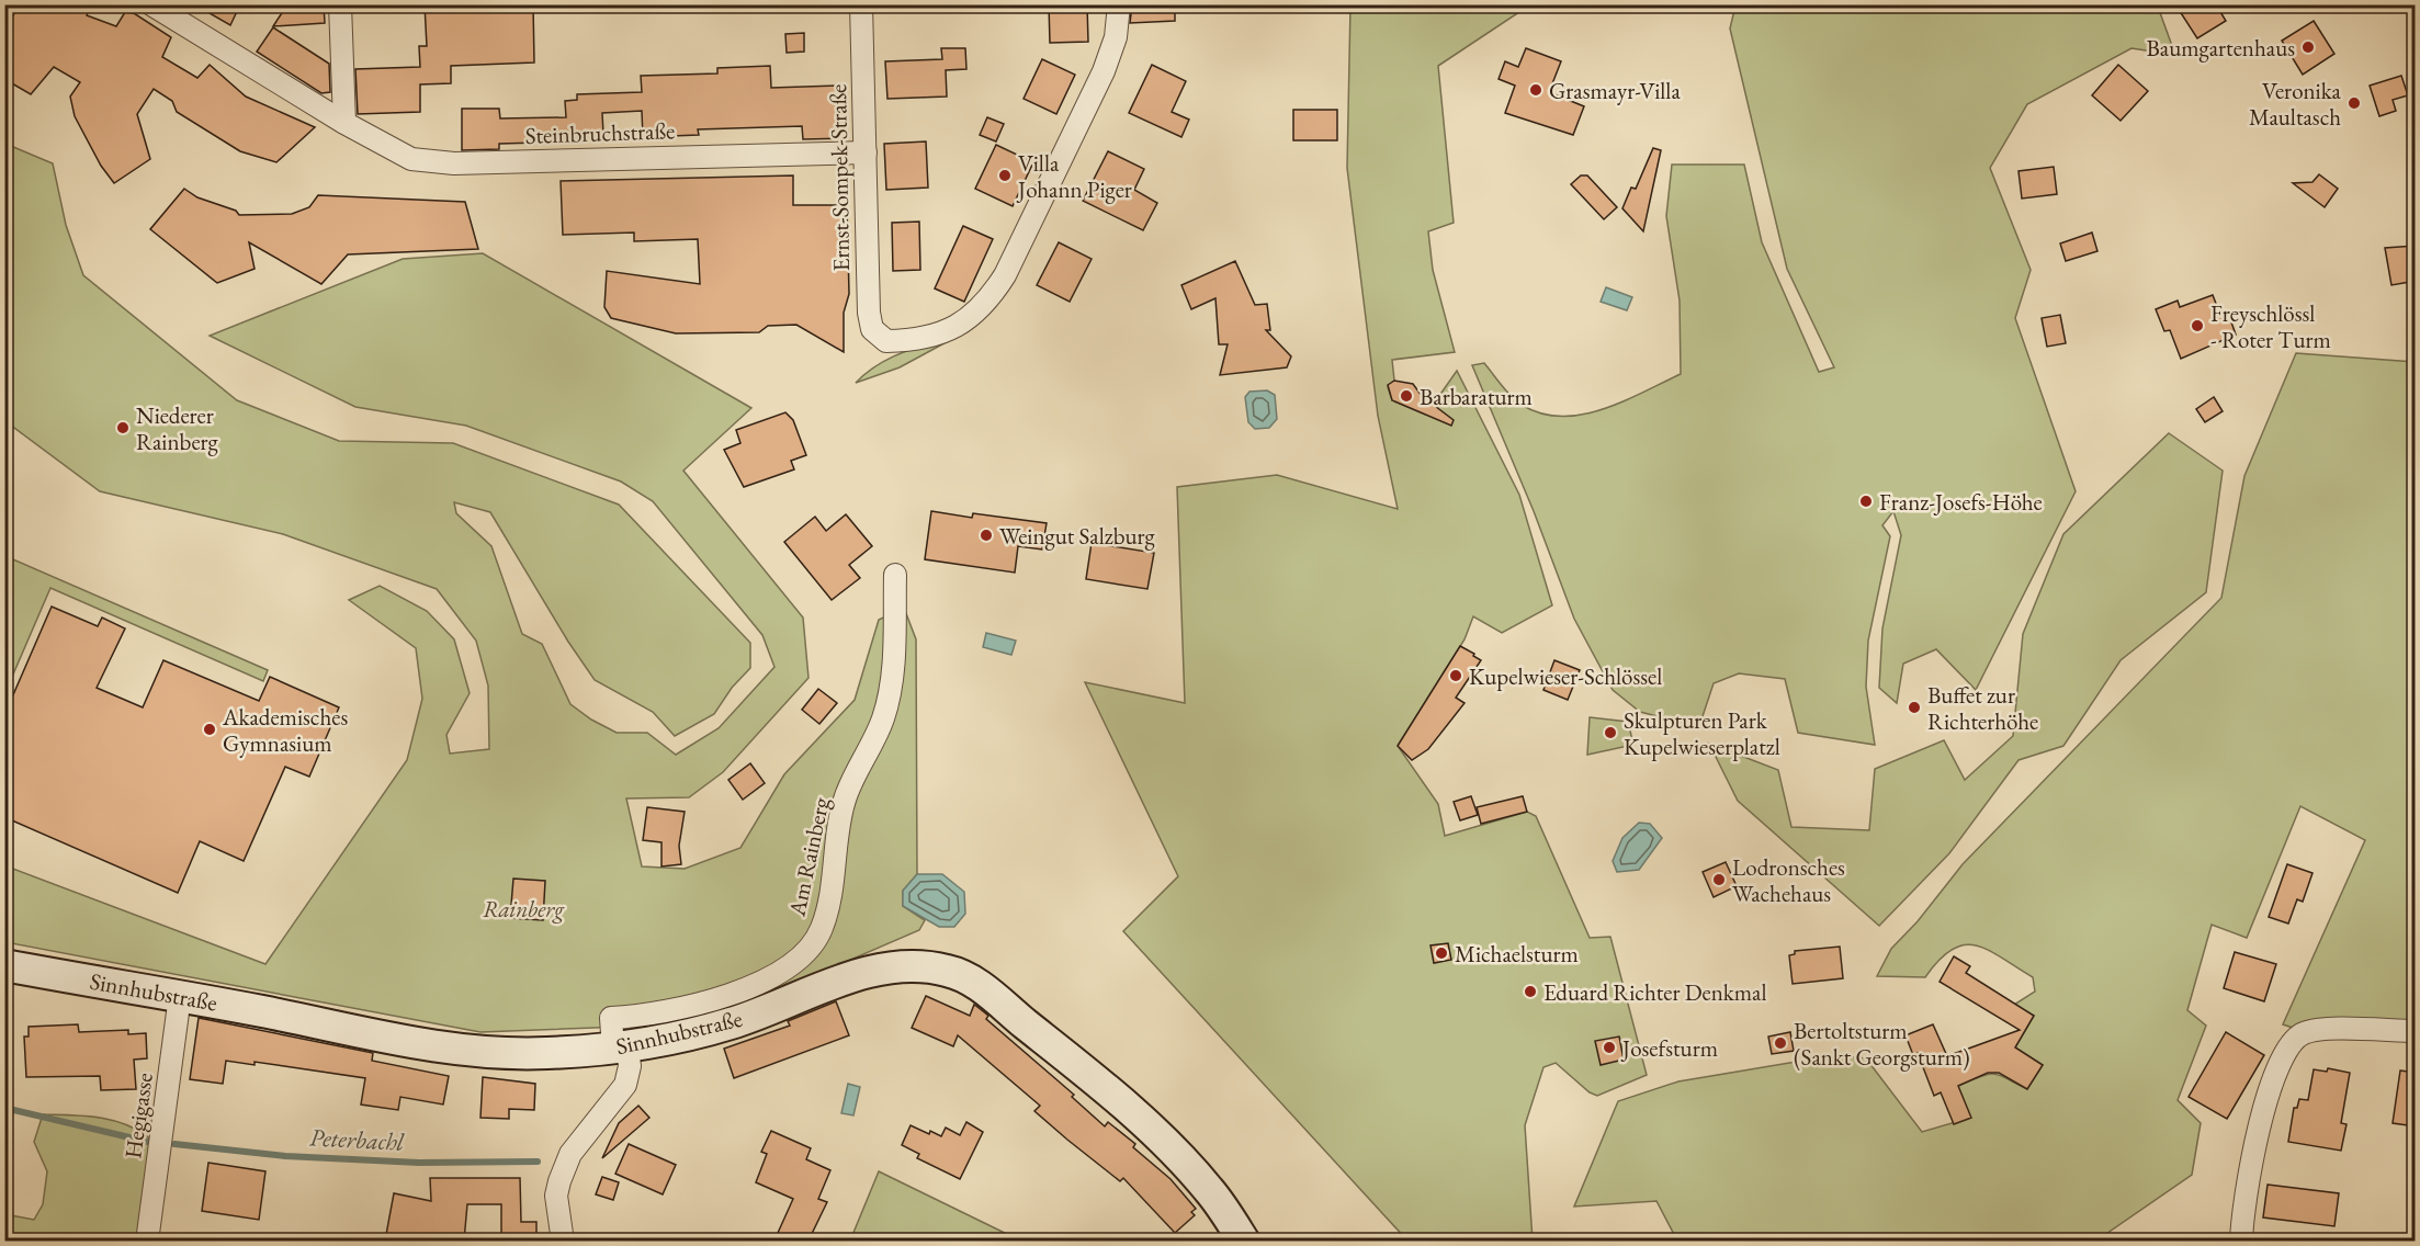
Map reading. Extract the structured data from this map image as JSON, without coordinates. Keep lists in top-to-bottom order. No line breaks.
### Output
{"streets":{"street":["Steinbruchstraße","Ernst-Sompek-Straße","Am Rainberg","Sinnhubstraße","Hegigasse"]},"crossings":[["Steinbruchstraße","Ernst-Sompek-Straße"],["Am Rainberg","Sinnhubstraße"],["Sinnhubstraße","Hegigasse"]],"water":["Peterbachl"],"parks":["Rainberg"],"places":["Baumgartenhaus","Grasmayr-Villa","Veronika Maultasch","Villa Johann Piger","Freyschlössl - Roter Turm","Barbaraturm","Niederer Rainberg","Franz-Josefs-Höhe","Weingut Salzburg","Kupelwieser-Schlössel","Buffet zur Richterhöhe","Akademisches Gymnasium","Skulpturen Park Kupelwieserplatzl","Lodronsches Wachehaus","Michaelsturm","Eduard Richter Denkmal","Bertoltsturm (Sankt Georgsturm)","Josefsturm"]}
